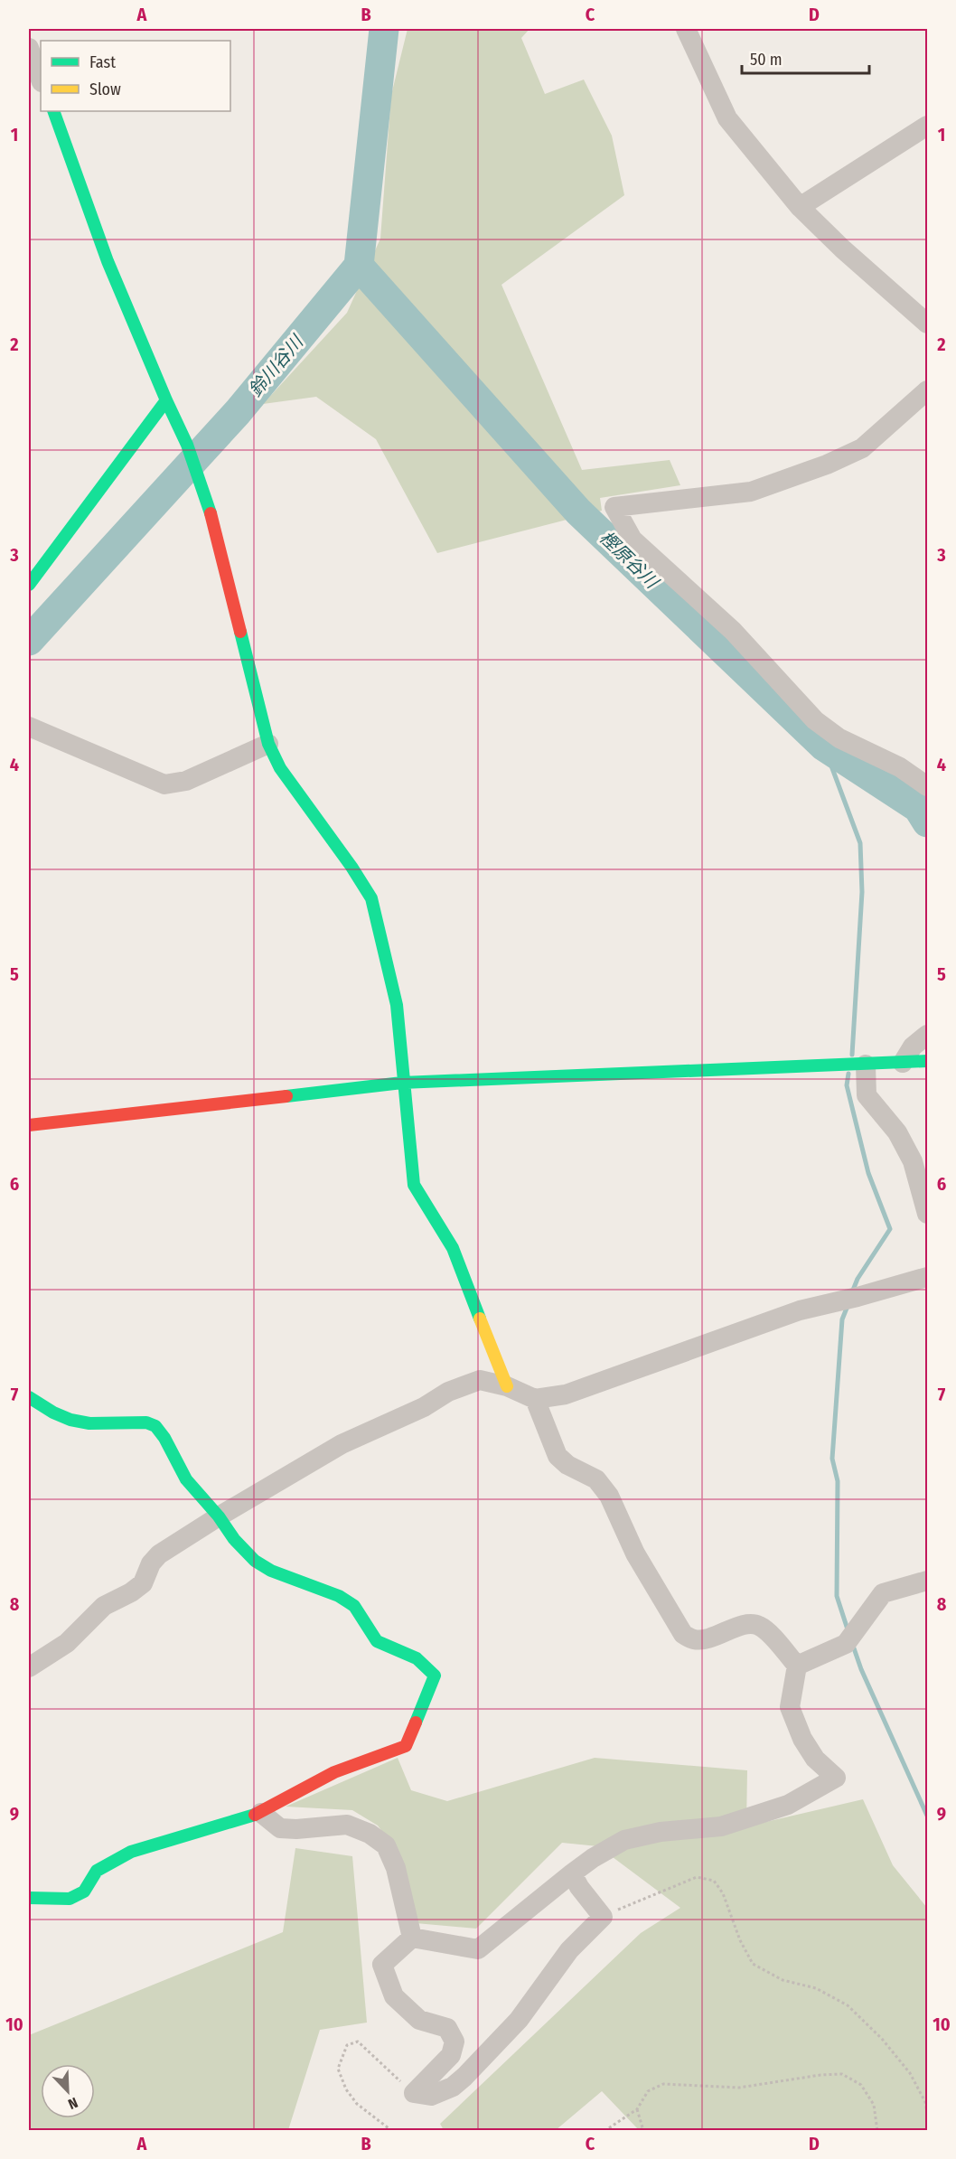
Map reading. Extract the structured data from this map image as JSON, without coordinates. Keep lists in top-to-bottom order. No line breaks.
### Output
{"water":["鈴川谷川","樫原谷川"],"legend":["Fast","Slow"],"scale_bar":"50 m","north":"bottom right","grid":{"columns":["A","B","C","D"],"rows":["1","2","3","4","5","6","7","8","9","10"]}}
